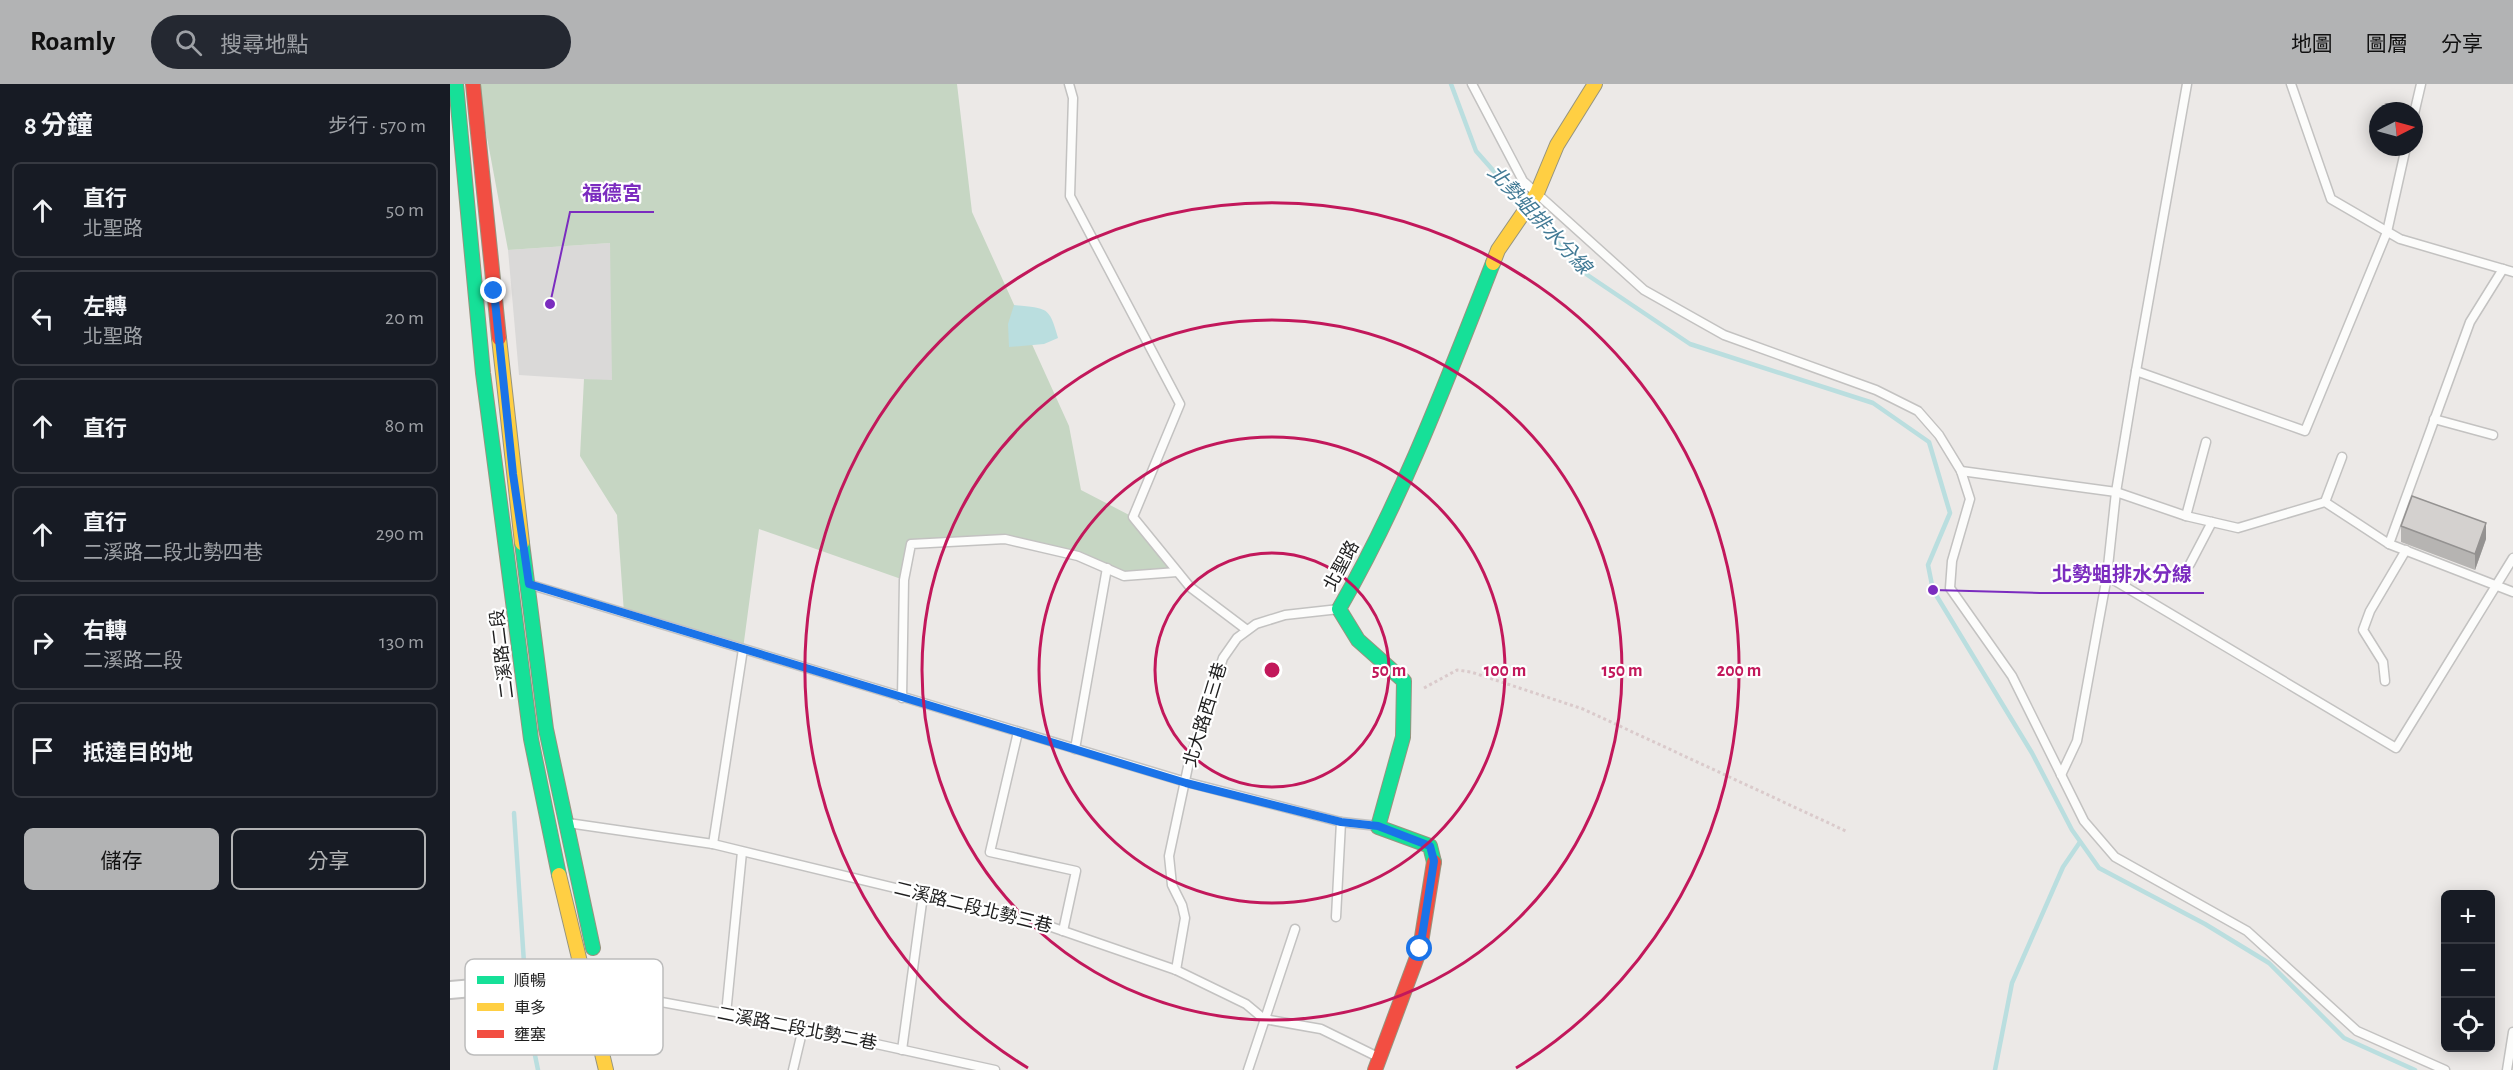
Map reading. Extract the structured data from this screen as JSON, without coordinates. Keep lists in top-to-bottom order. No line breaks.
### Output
{"streets":{"main road":["北聖路","二溪路二段"],"lane":["北大路西三巷","二溪路二段北勢三巷","二溪路二段北勢二巷"]},"crossings":[["北聖路","北大路西三巷"],["二溪路二段","二溪路二段北勢三巷"],["北大路西三巷","二溪路二段北勢三巷"]],"water":["北勢蛆排水分線"],"places":["福德宮","北勢蛆排水分線"],"legend":["順暢","車多","壅塞"],"north":"right","page":{"header":"Roamly","search":"搜尋地點","nav":["地圖","圖層","分享"],"heading":["8 分鐘","步行 · 570 m"],"list":[["直行","北聖路","50 m"],["左轉","北聖路","20 m"],["直行","80 m"],["直行","二溪路二段北勢四巷","290 m"],["右轉","二溪路二段","130 m"],"抵達目的地"],"buttons":["儲存","分享"],"map_buttons":["+","−"]},"rings":["50 m","100 m","150 m","200 m"]}
